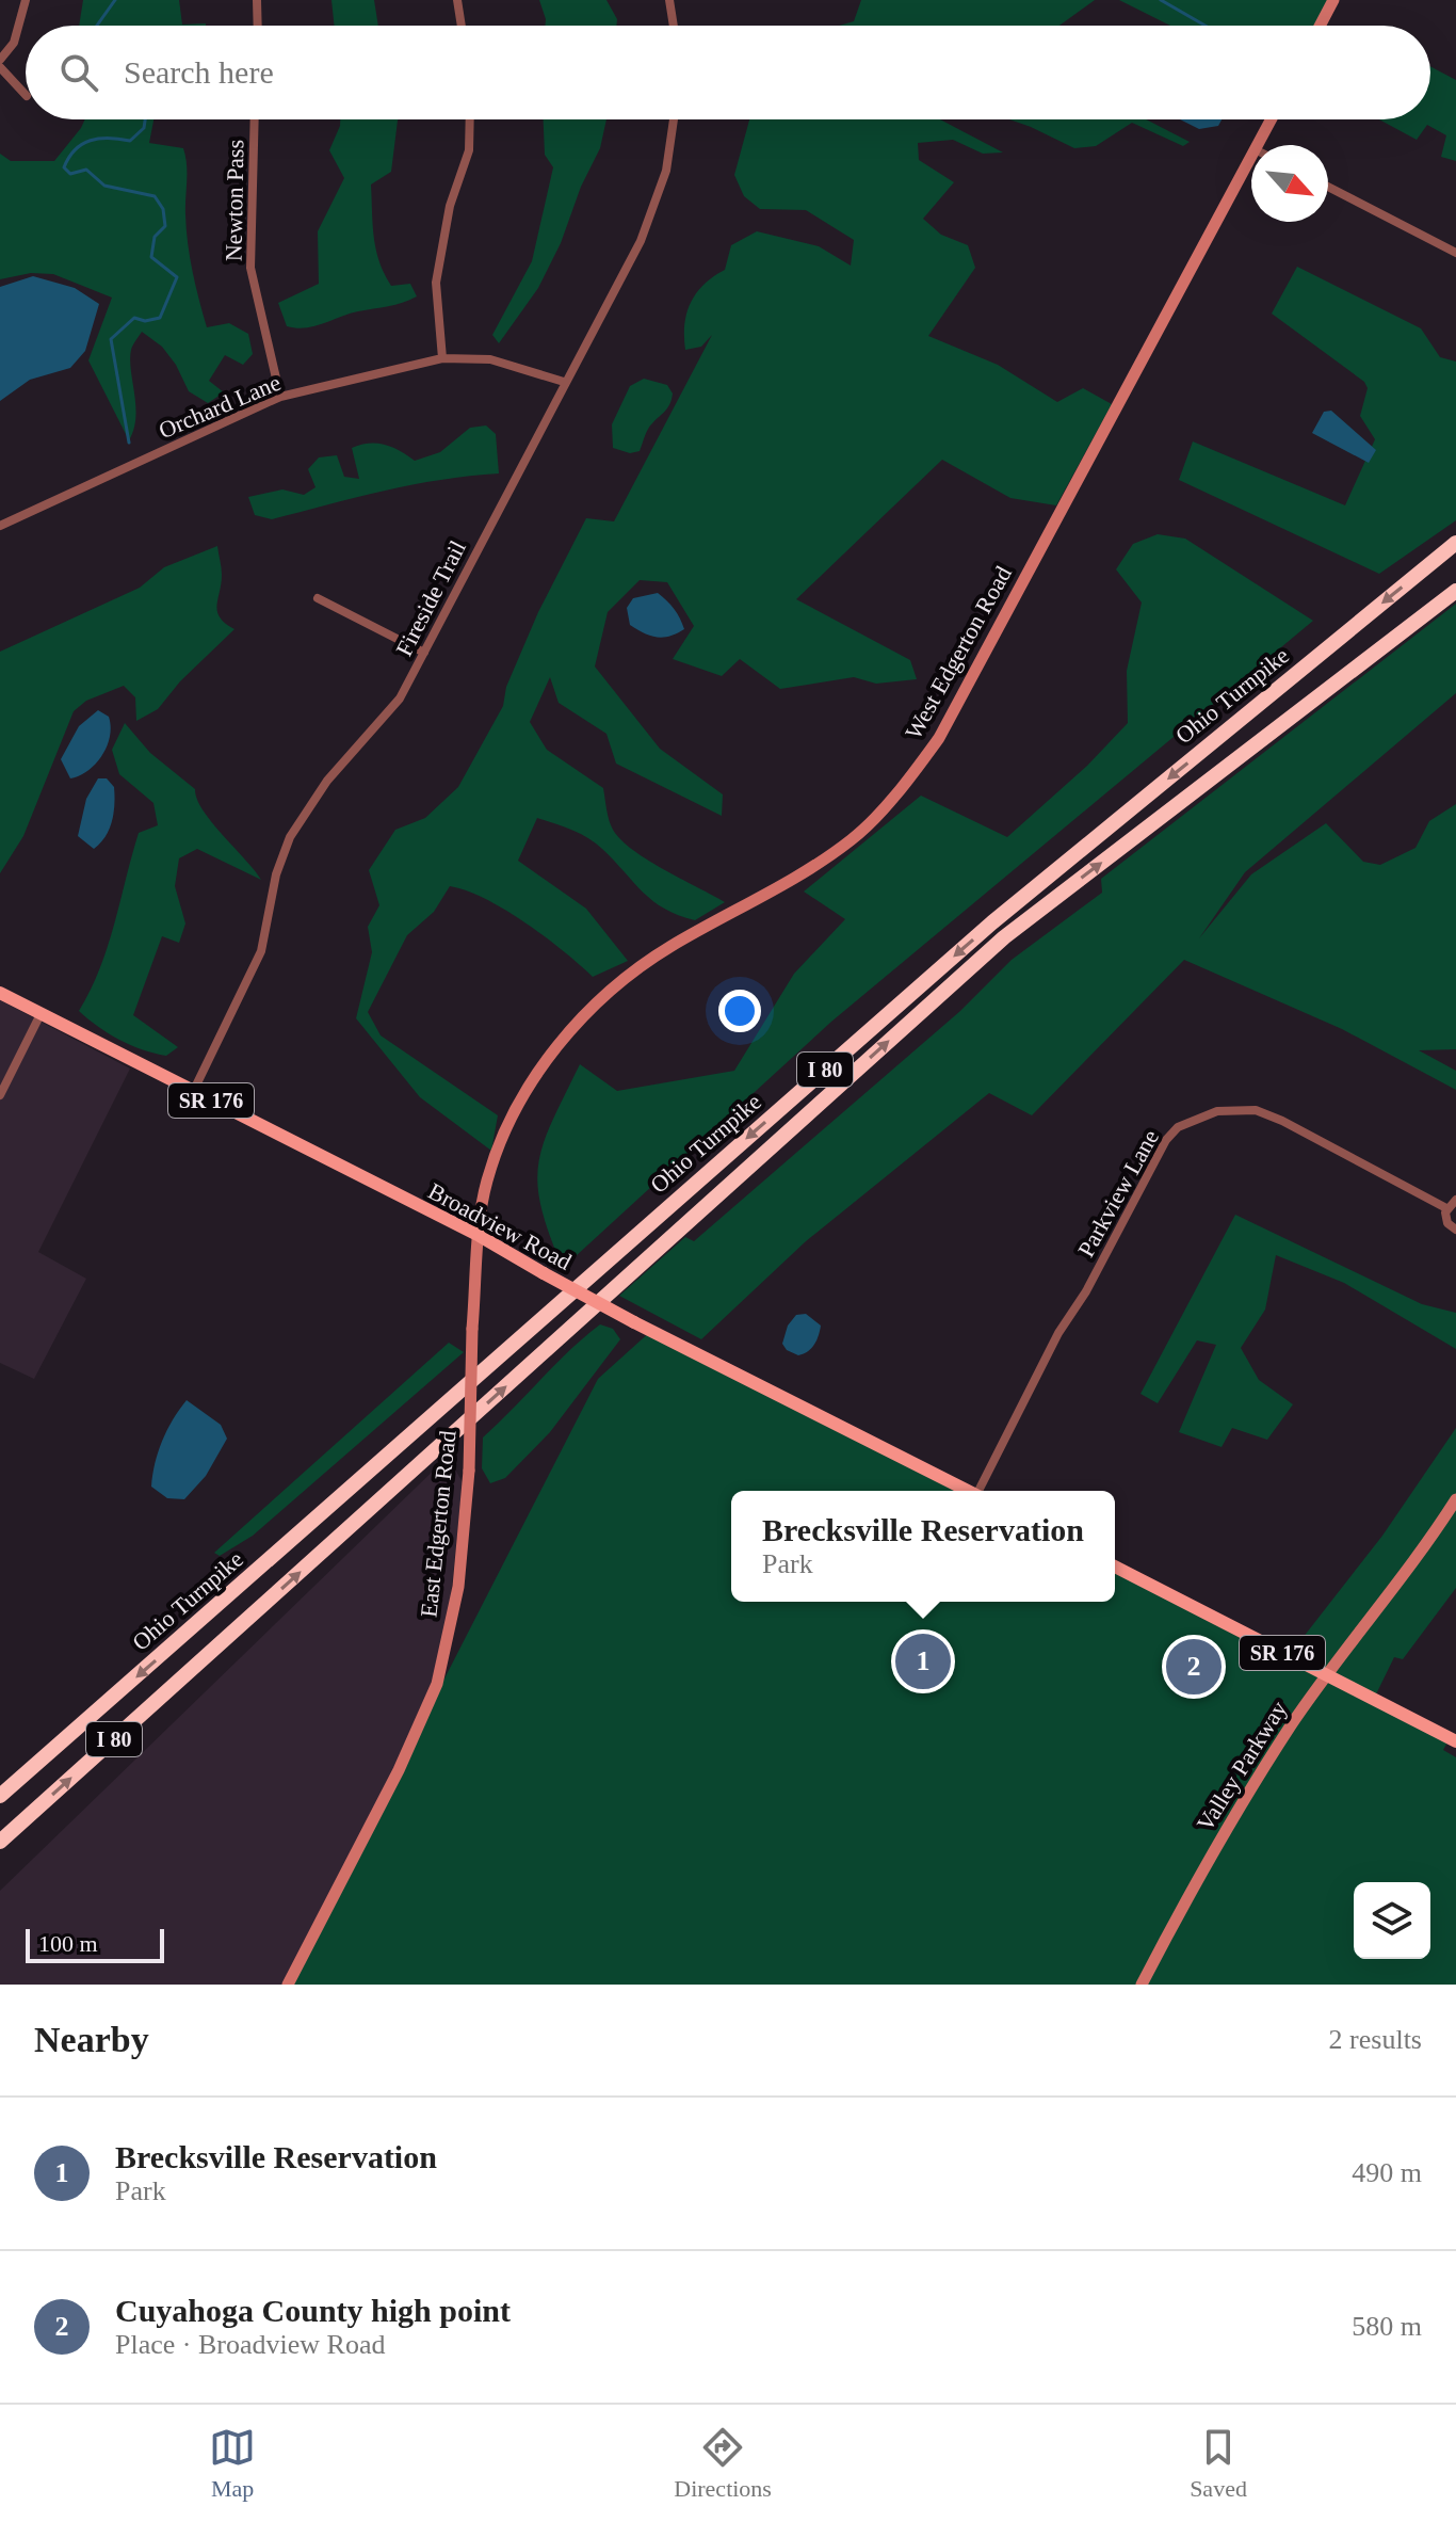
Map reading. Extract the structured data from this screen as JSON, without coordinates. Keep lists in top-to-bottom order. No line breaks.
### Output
{"streets":{"highway":["Ohio Turnpike","I 80"],"main road":["SR 176","Broadview Road"],"street":["Newton Pass","Orchard Lane","Fireside Trail","West Edgerton Road","Parkview Lane","East Edgerton Road","Valley Parkway"]},"crossings":[["Newton Pass","Orchard Lane"],["Orchard Lane","Fireside Trail"],["Fireside Trail","Broadview Road"],["West Edgerton Road","Broadview Road"],["West Edgerton Road","East Edgerton Road"],["SR 176","Valley Parkway"],["Broadview Road","East Edgerton Road"]],"scale_bar":"100 m","north":"bottom right","page":{"search":"Search here","popup":["Brecksville Reservation","Park"],"pins":["1","2"],"scale":"100 m","heading":["Nearby","2 results"],"list":[{"mark":"1","name":"Brecksville Reservation","note":"Park","value":"490 m"},{"mark":"2","name":"Cuyahoga County high point","note":"Place · Broadview Road","value":"580 m"}],"nav":["Map","Directions","Saved"]}}
